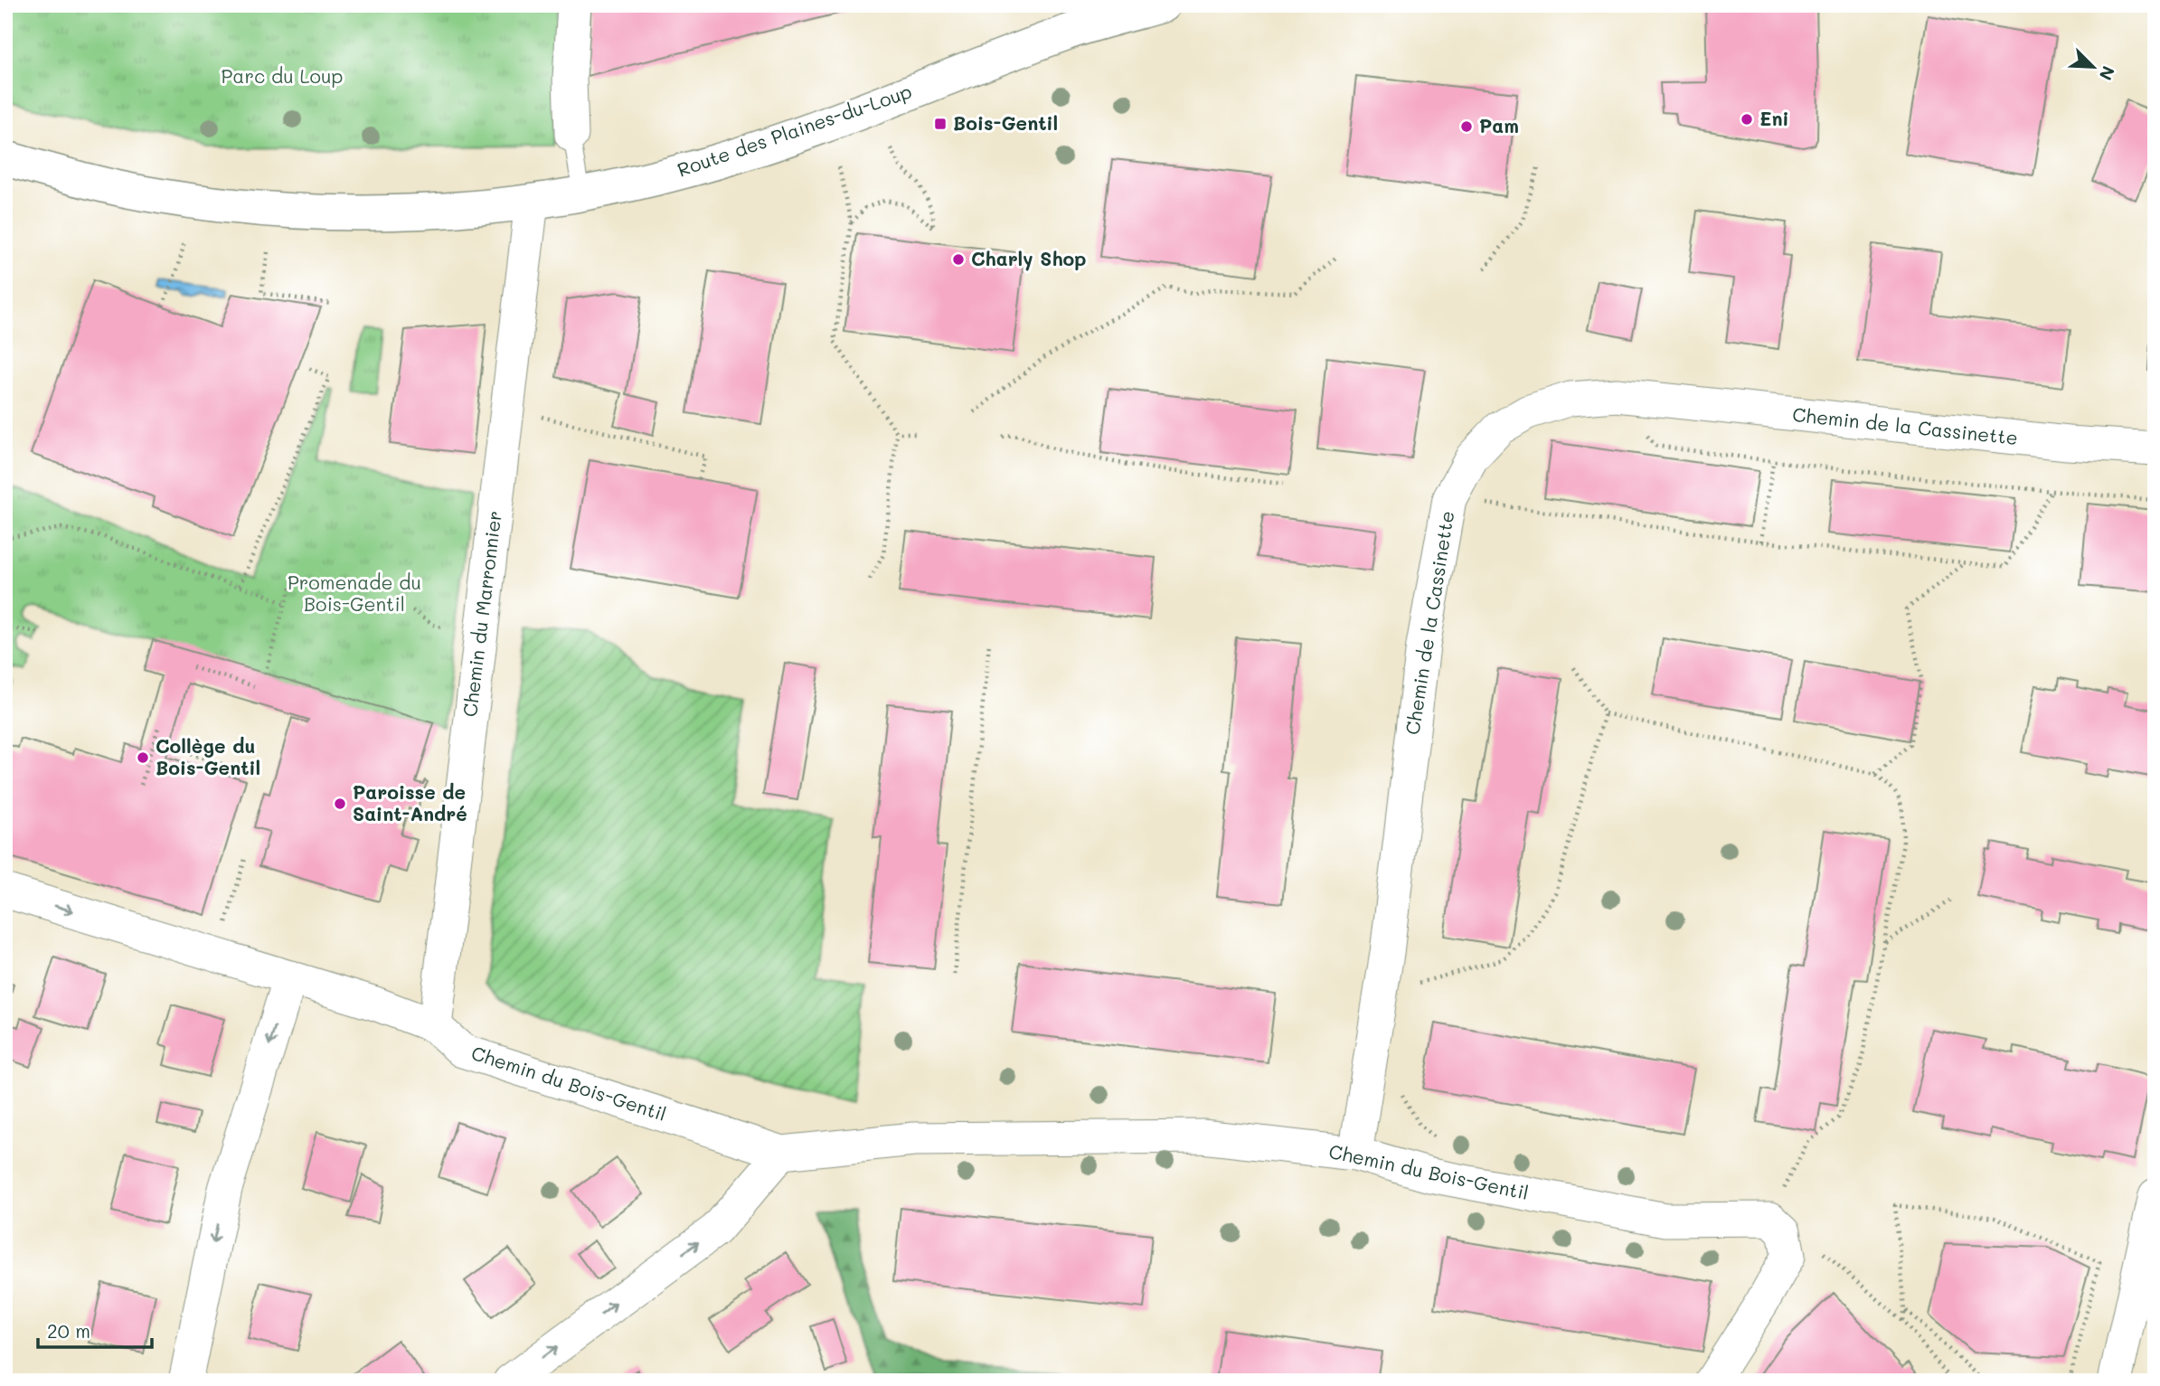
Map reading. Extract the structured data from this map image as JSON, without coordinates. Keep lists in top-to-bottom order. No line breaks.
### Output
{"streets":{"main road":["Route des Plaines-du-Loup"],"street":["Chemin de la Cassinette","Chemin du Marronnier","Chemin du Bois-Gentil"]},"crossings":[["Route des Plaines-du-Loup","Chemin du Marronnier"],["Chemin de la Cassinette","Chemin du Bois-Gentil"],["Chemin du Marronnier","Chemin du Bois-Gentil"]],"parks":["Parc du Loup","Promenade du Bois-Gentil"],"places":{"other":["Eni","Pam","Charly Shop","Collège du Bois-Gentil","Paroisse de Saint-André"],"transit":["Bois-Gentil"]},"scale_bar":"20 m","north":"bottom right"}
